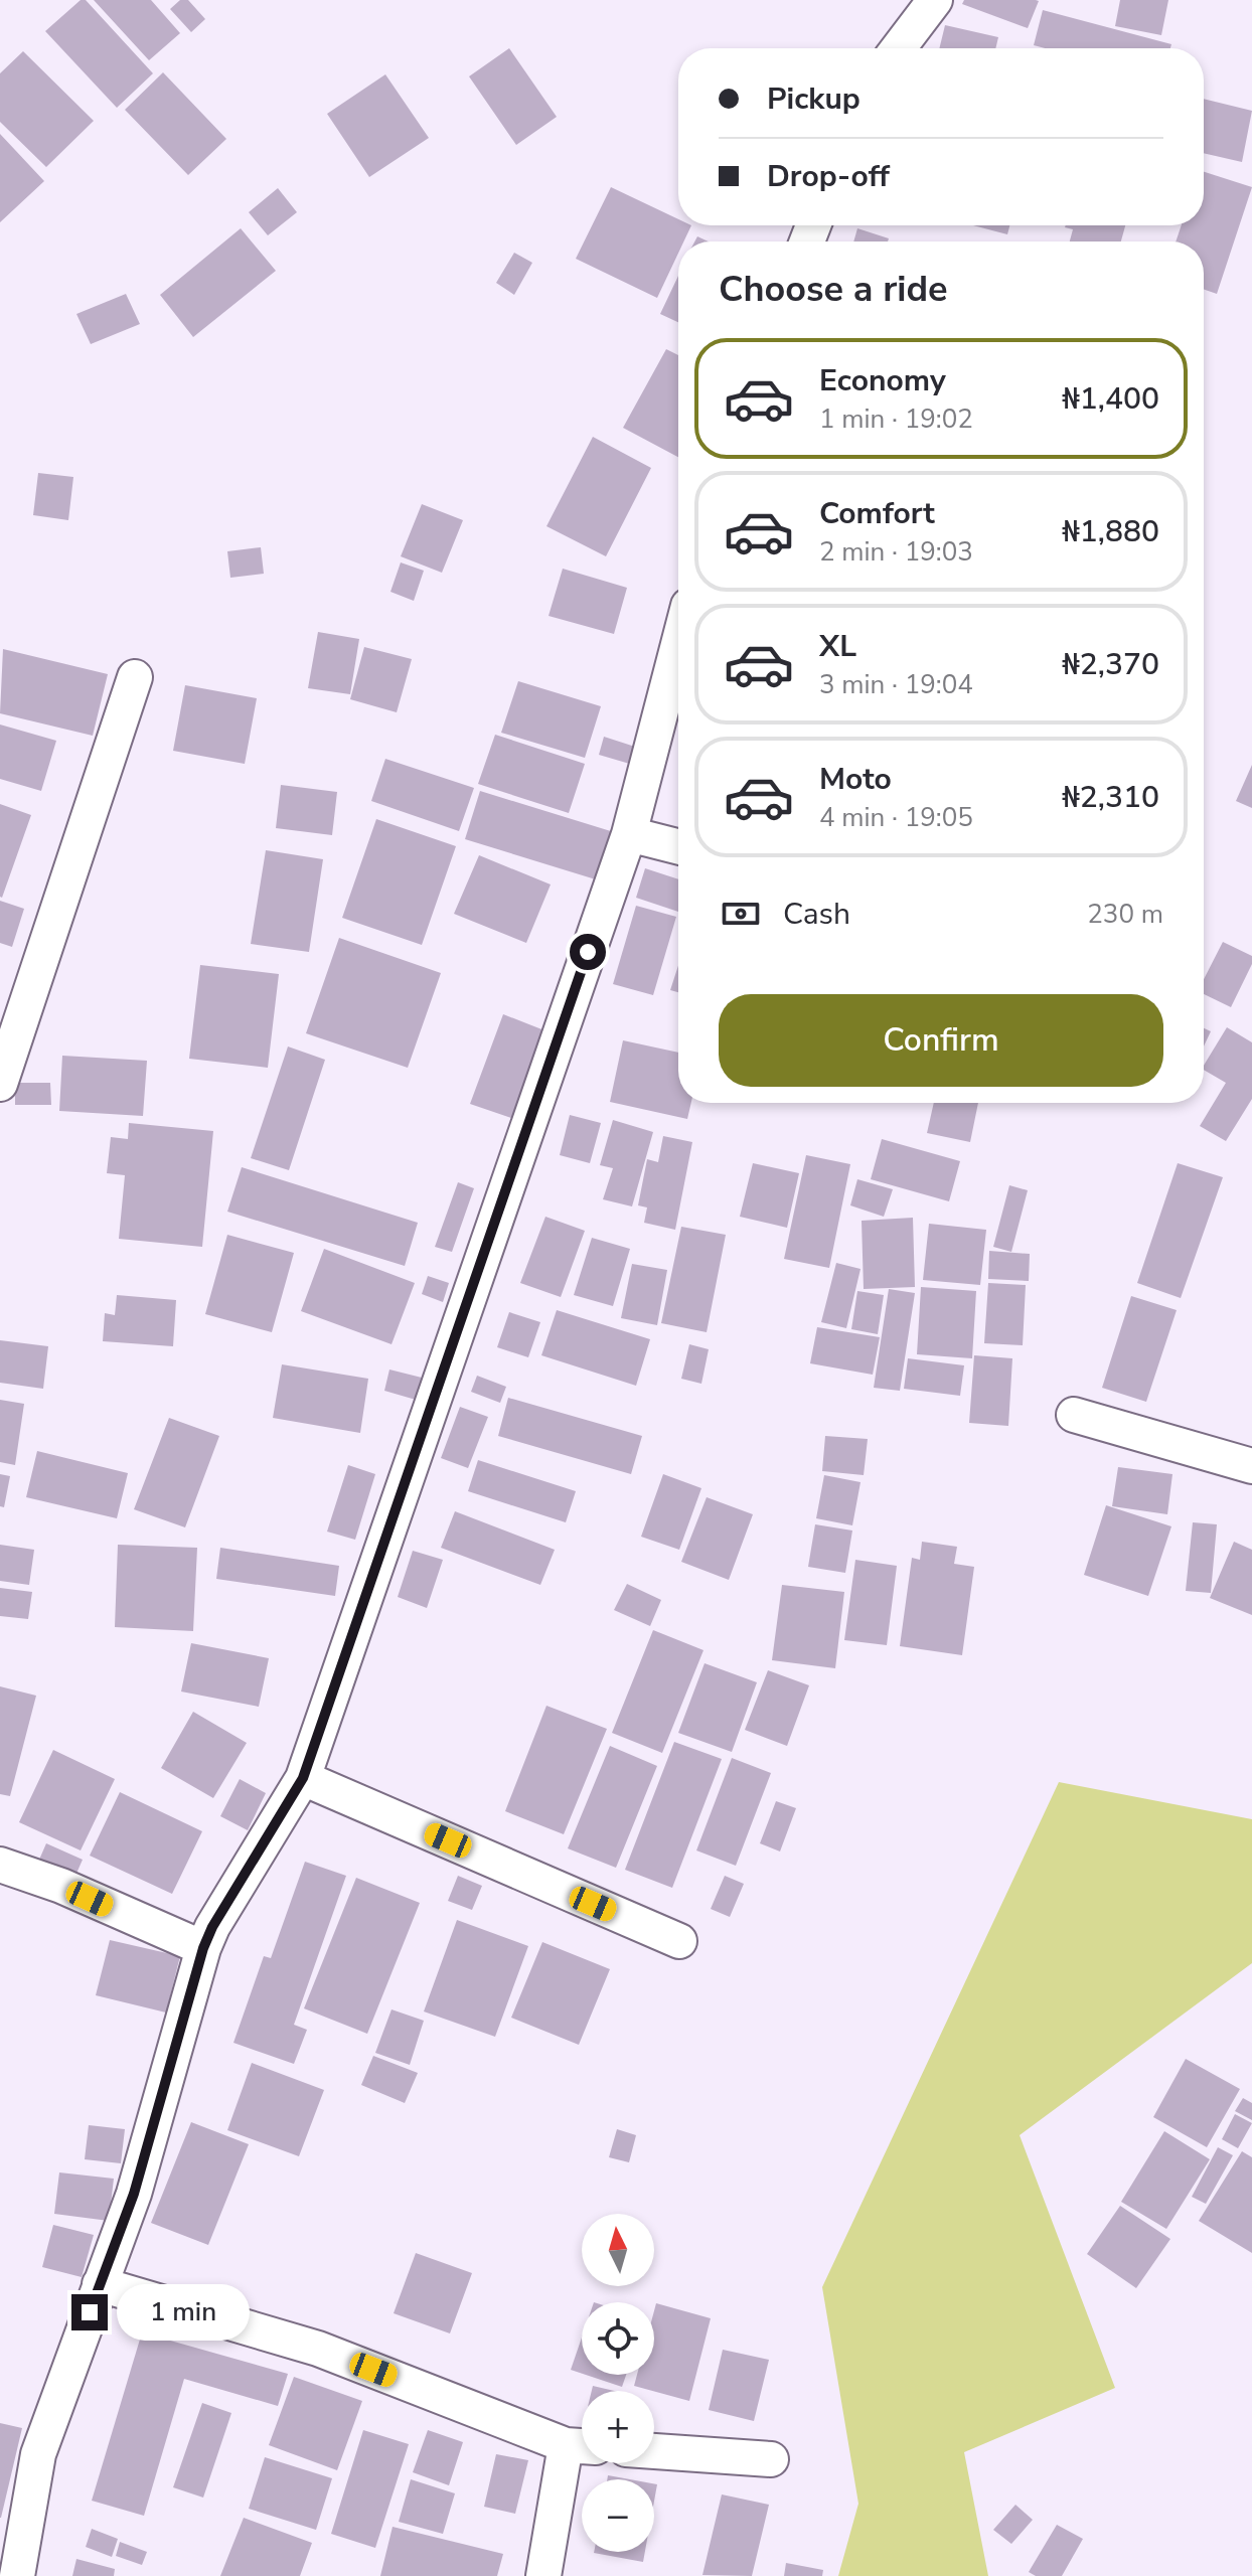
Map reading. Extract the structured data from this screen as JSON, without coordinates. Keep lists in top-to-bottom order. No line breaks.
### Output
{"north":"top","page":{"banner":["Pickup","Drop-off"],"heading":"Choose a ride","list":[{"name":"Economy","note":"1 min · 19:02","value":"₦1,400"},{"name":"Comfort","note":"2 min · 19:03","value":"₦1,880"},{"name":"XL","note":"3 min · 19:04","value":"₦2,370"},{"name":"Moto","note":"4 min · 19:05","value":"₦2,310"}],"pay":["Cash","230 m"],"buttons":"Confirm","map_buttons":["+","−"],"bubble":"1 min"}}
